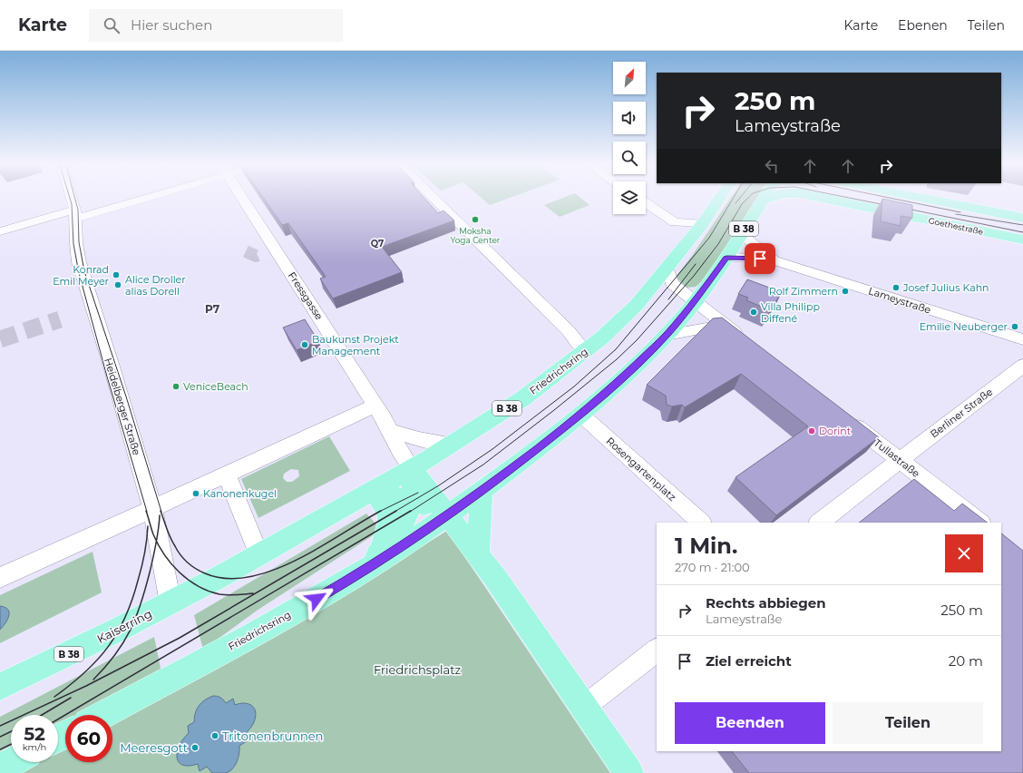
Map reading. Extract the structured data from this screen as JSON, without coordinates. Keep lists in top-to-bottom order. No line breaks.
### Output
{"streets":{"main road":["Goethestraße","B 38","Friedrichsring","Kaiserring"],"street":["Fressgasse","Lameystraße","Heidelberger Straße","Berliner Straße","Tullastraße","Rosengartenplatz"]},"crossings":[["Goethestraße","Friedrichsring"],["Fressgasse","Friedrichsring"],["Lameystraße","Friedrichsring"],["Friedrichsring","Heidelberger Straße"],["Friedrichsring","Rosengartenplatz"],["Friedrichsring","Kaiserring"],["Heidelberger Straße","Kaiserring"],["Berliner Straße","Tullastraße"]],"districts":["Q7","P7"],"parks":["Friedrichsplatz"],"places":["Moksha Yoga Center","Konrad Emil Meyer","Alice Droller alias Dorell","Josef Julius Kahn","Rolf Zimmern","Villa Philipp Diffené","Emilie Neuberger","Baukunst Projekt Management","VeniceBeach","Dorint","Kanonenkugel","Tritonenbrunnen","Meeresgott"],"north":"top right","page":{"header":"Karte","search":"Hier suchen","nav":["Karte","Ebenen","Teilen"],"turn":["250 m","Lameystraße"],"heading":["1 Min.","270 m · 21:00"],"list":[{"name":"Rechts abbiegen","note":"Lameystraße","value":"250 m"},{"name":"Ziel erreicht","value":"20 m"}],"buttons":["Beenden","Teilen"],"speed":"52 km/h","limit":"60"}}
